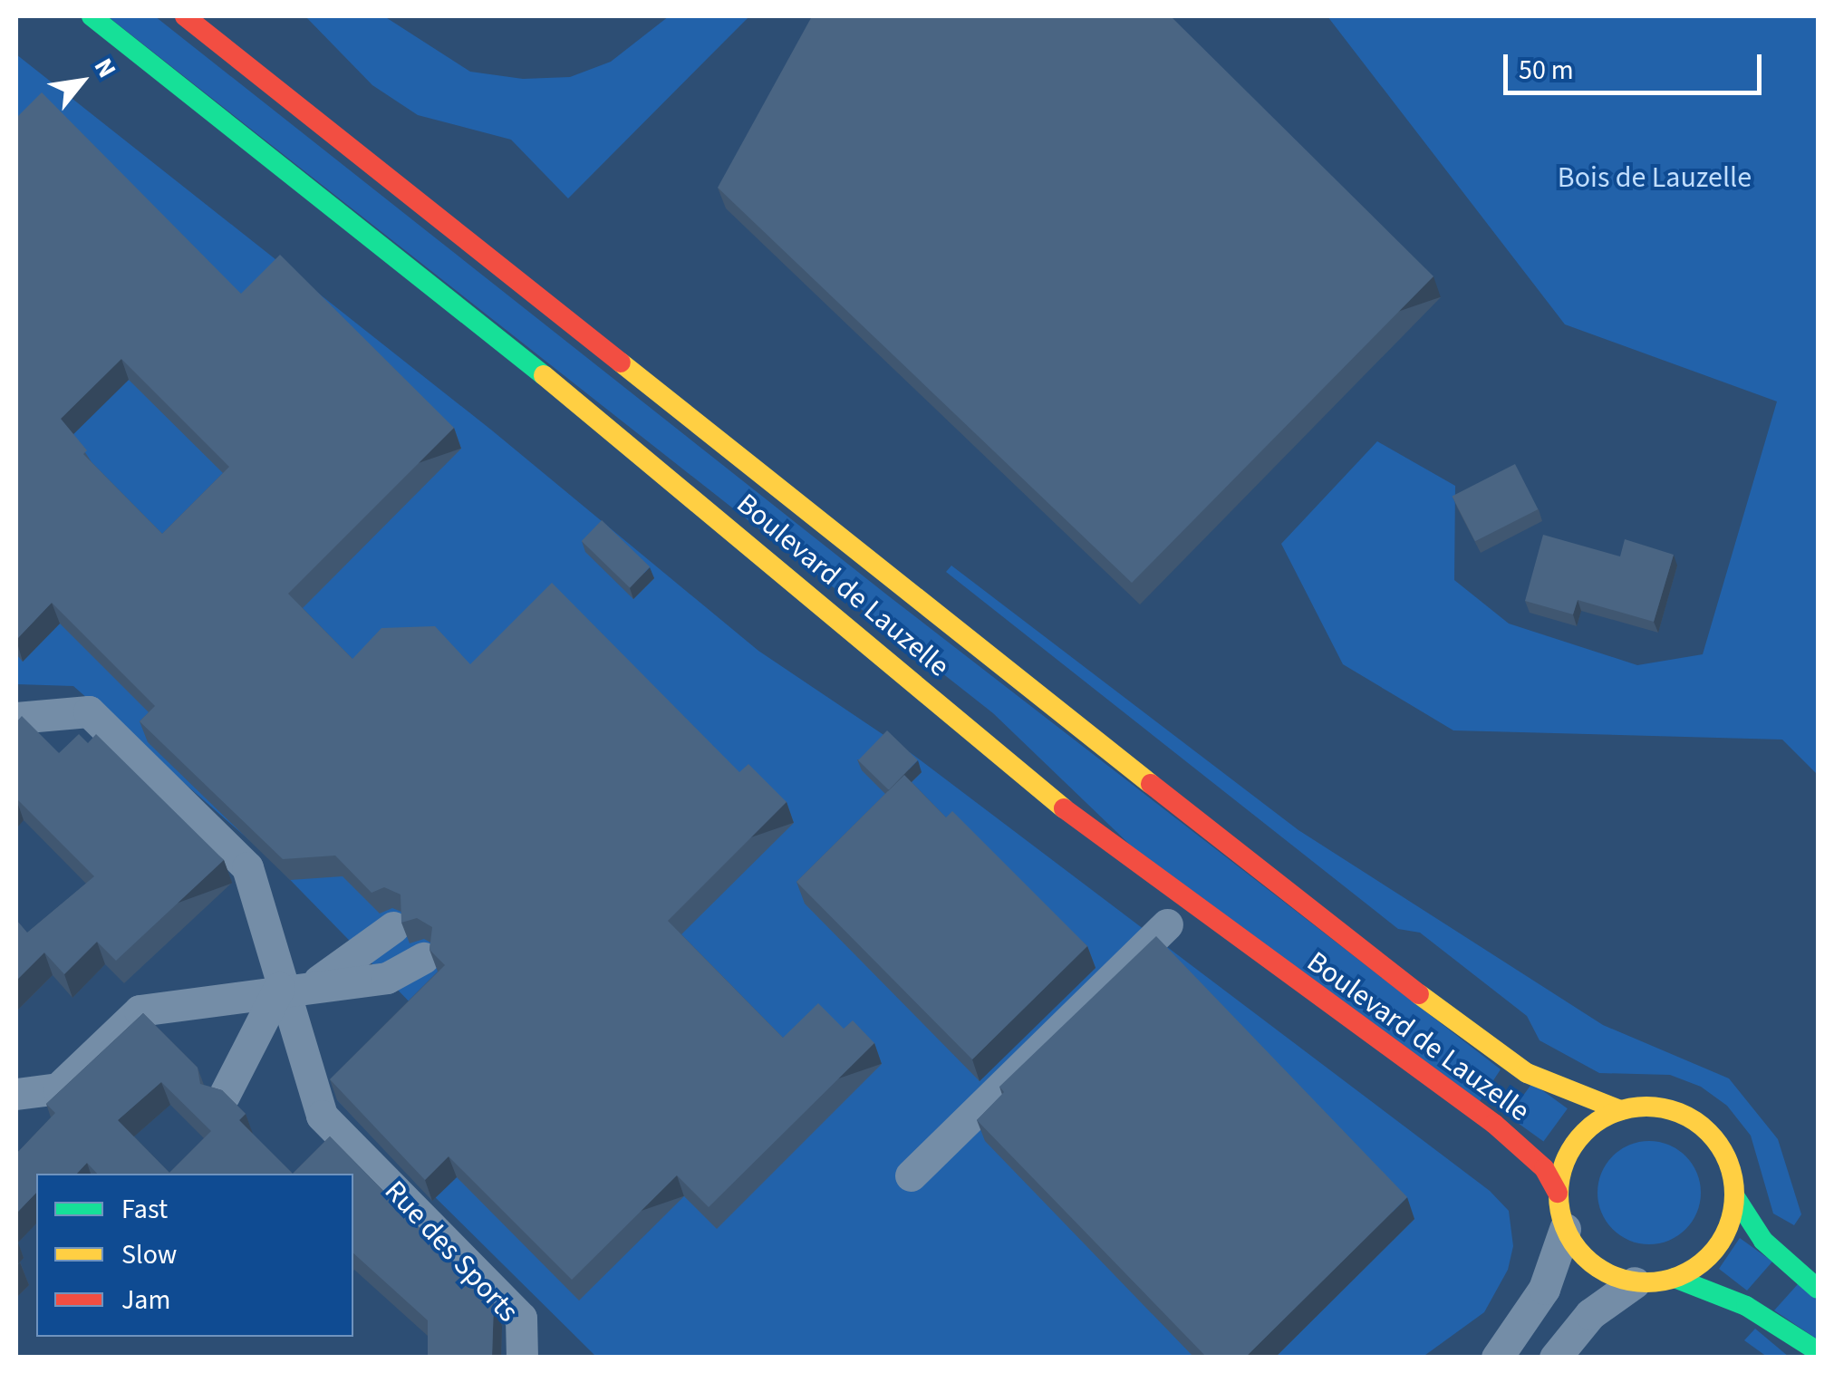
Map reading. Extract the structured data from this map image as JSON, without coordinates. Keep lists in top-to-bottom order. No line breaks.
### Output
{"streets":{"main road":["Boulevard de Lauzelle"],"street":["Rue des Sports"]},"parks":["Bois de Lauzelle"],"legend":["Fast","Slow","Jam"],"scale_bar":"50 m","north":"top right"}
